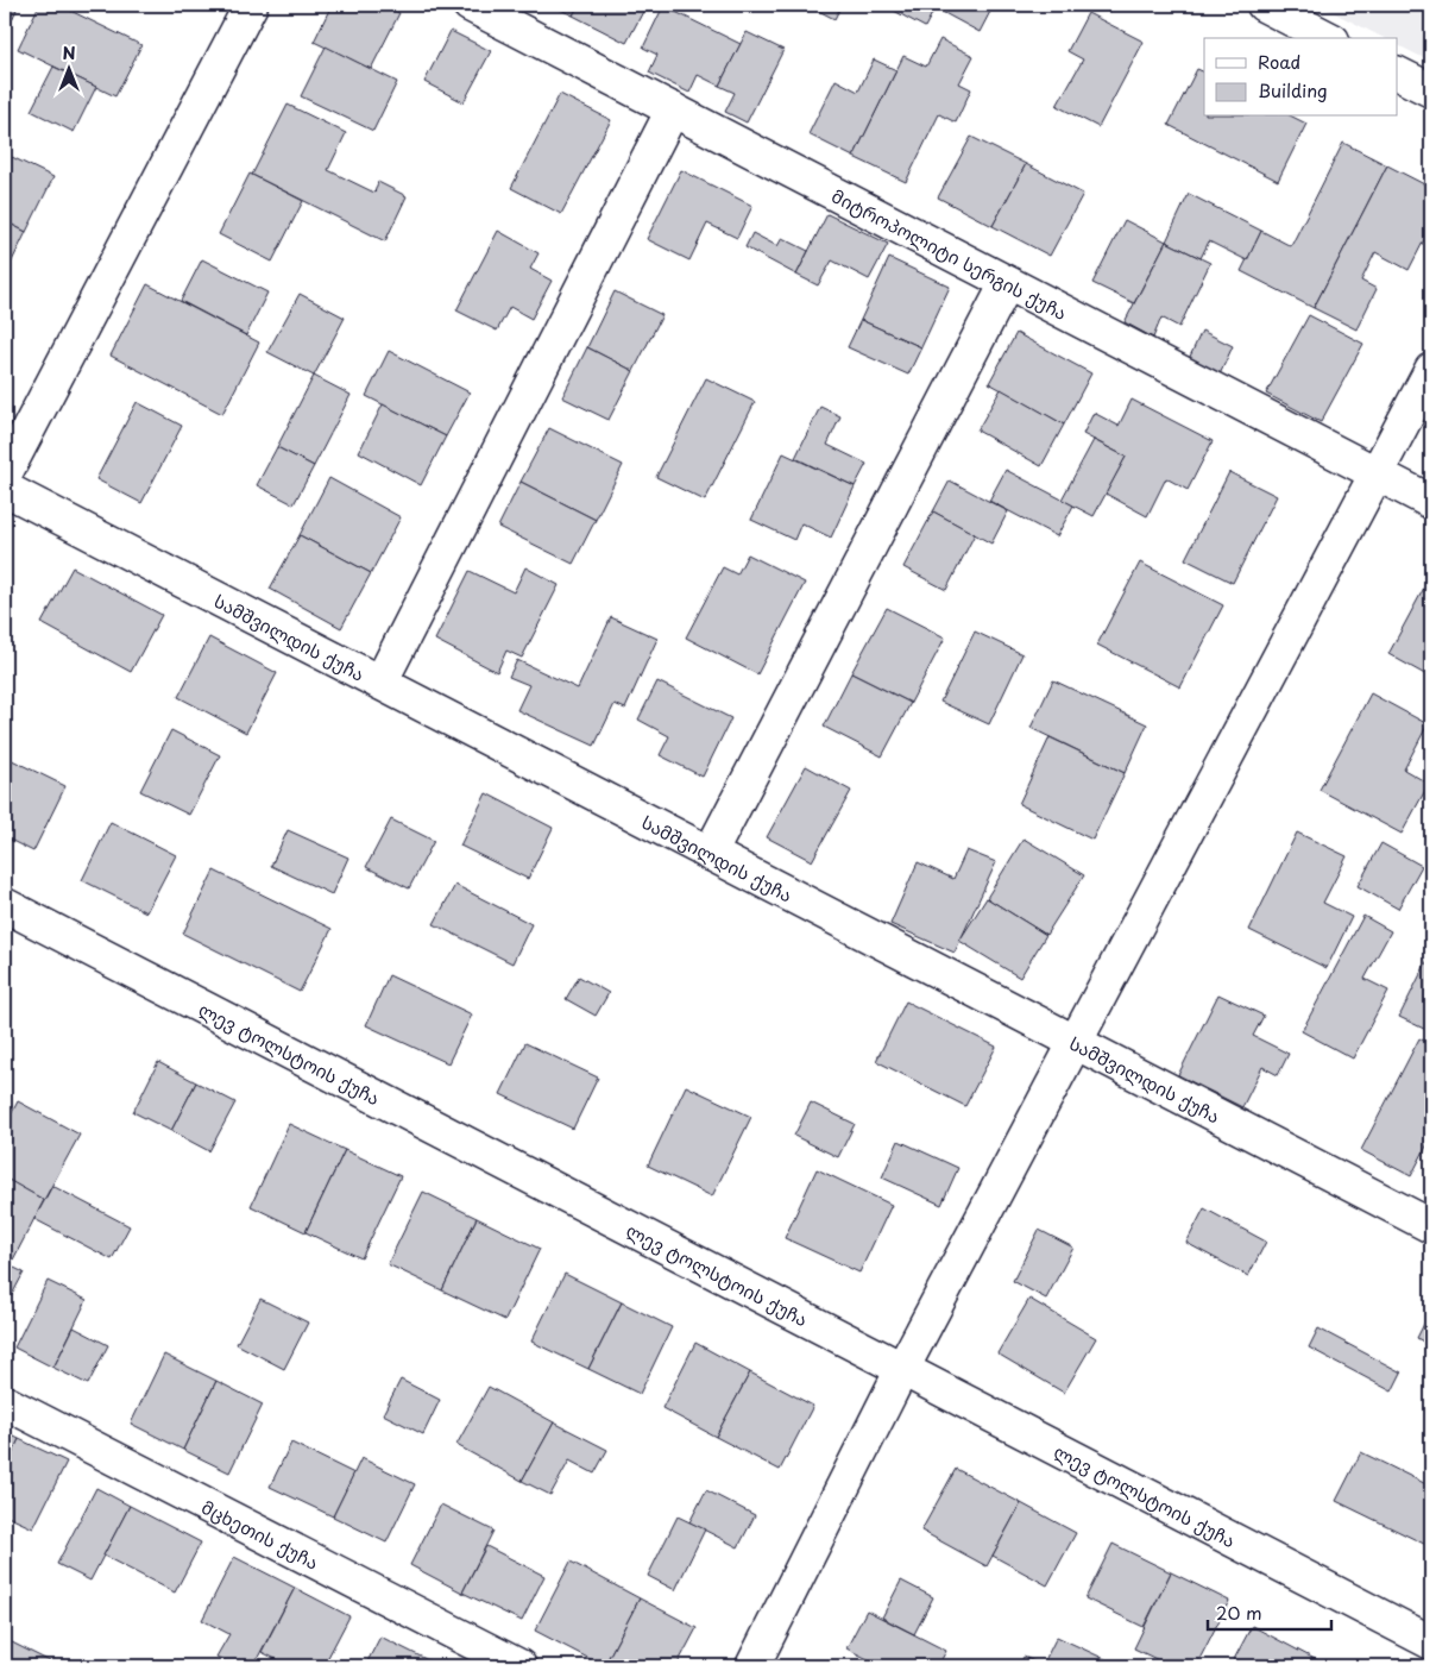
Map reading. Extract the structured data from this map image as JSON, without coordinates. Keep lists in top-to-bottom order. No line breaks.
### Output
{"streets":{"street":["მიტროპოლიტი სერგის ქუჩა","სამშვილდის ქუჩა","ლევ ტოლსტოის ქუჩა","მცხეთის ქუჩა"]},"legend":["Road","Building"],"scale_bar":"20 m","north":"top"}
